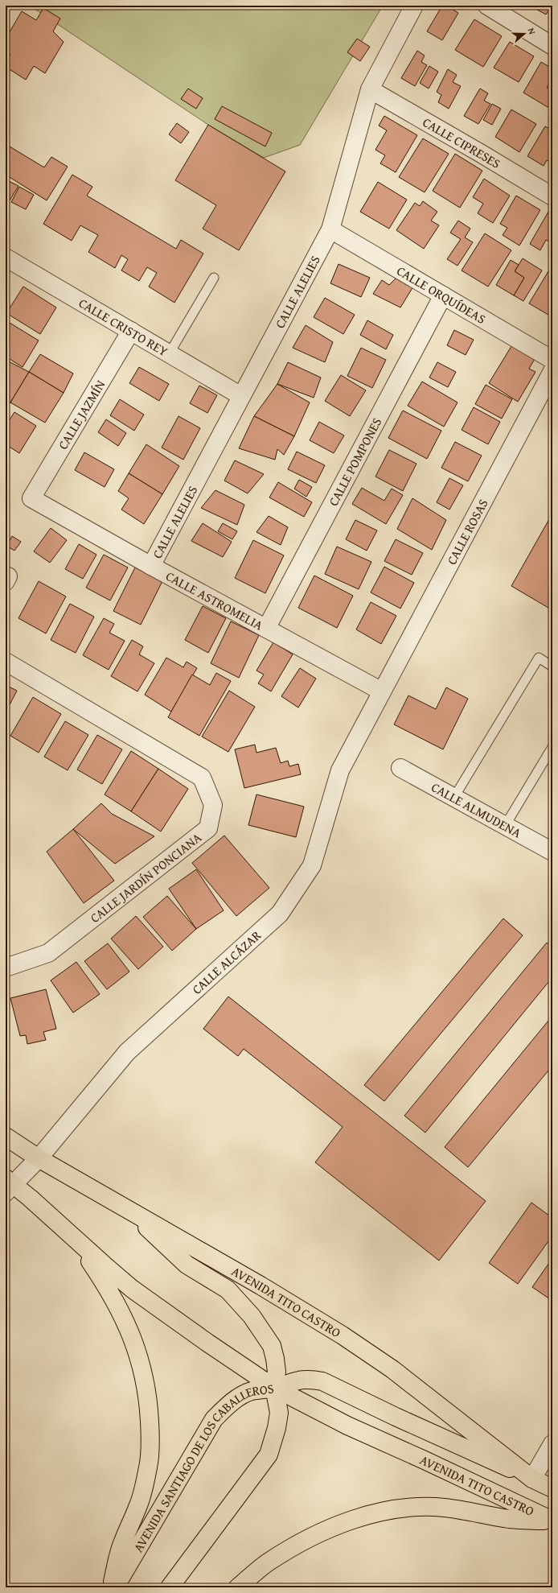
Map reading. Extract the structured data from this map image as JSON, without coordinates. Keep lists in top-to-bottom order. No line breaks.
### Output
{"streets":{"main road":["AVENIDA TITO CASTRO","AVENIDA SANTIAGO DE LOS CABALLEROS"],"street":["CALLE CIPRESES","CALLE ALELIES","CALLE ORQUÍDEAS","CALLE CRISTO REY","CALLE JAZMÍN","CALLE POMPONES","CALLE ROSAS","CALLE ASTROMELIA","CALLE ALMUDENA","CALLE JARDÍN PONCIANA","CALLE ALCÁZAR"]},"crossings":[["CALLE CIPRESES","CALLE ALELIES"],["CALLE ALELIES","CALLE ORQUÍDEAS"],["CALLE ALELIES","CALLE CRISTO REY"],["CALLE ALELIES","CALLE ASTROMELIA"],["CALLE ORQUÍDEAS","CALLE POMPONES"],["CALLE CRISTO REY","CALLE JAZMÍN"],["CALLE JAZMÍN","CALLE ASTROMELIA"],["CALLE POMPONES","CALLE ASTROMELIA"],["CALLE ROSAS","CALLE ASTROMELIA"],["CALLE ROSAS","CALLE ALCÁZAR"],["CALLE ASTROMELIA","CALLE ALCÁZAR"],["CALLE ALCÁZAR","AVENIDA TITO CASTRO"],["AVENIDA TITO CASTRO","AVENIDA SANTIAGO DE LOS CABALLEROS"]],"north":"right"}
